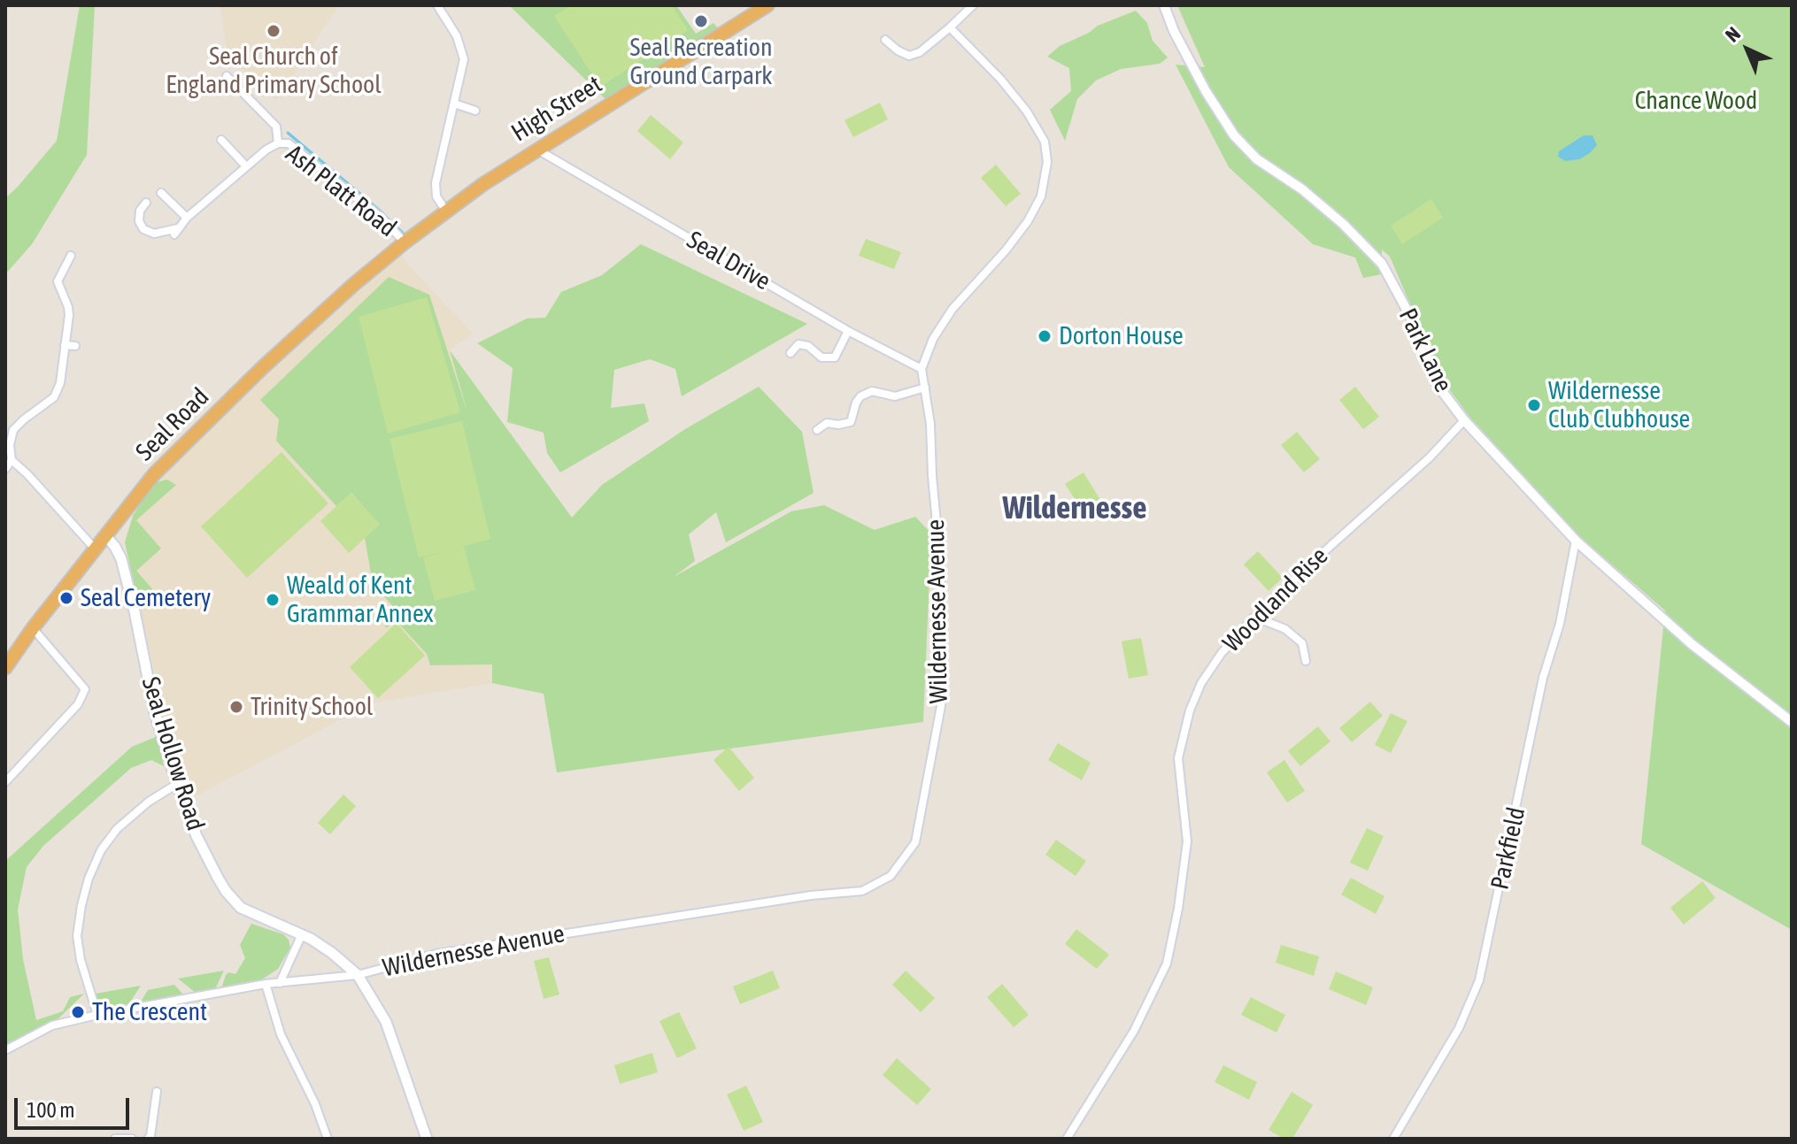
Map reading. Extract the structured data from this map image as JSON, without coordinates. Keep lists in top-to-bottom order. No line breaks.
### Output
{"streets":{"highway":["High Street","Seal Road"],"main road":["Seal Hollow Road"],"street":["Ash Platt Road","Seal Drive","Park Lane","Woodland Rise","Wildernesse Avenue","Parkfield"]},"crossings":[["High Street","Ash Platt Road"],["High Street","Seal Drive"],["High Street","Seal Road"],["Ash Platt Road","Seal Road"],["Seal Drive","Wildernesse Avenue"],["Park Lane","Woodland Rise"],["Park Lane","Parkfield"],["Seal Road","Seal Hollow Road"],["Wildernesse Avenue","Seal Hollow Road"]],"districts":["Wildernesse"],"parks":["Chance Wood"],"places":["Seal Recreation Ground Carpark","Seal Church of England Primary School","Dorton House","Wildernesse Club Clubhouse","Seal Cemetery","Weald of Kent Grammar Annex","Trinity School","The Crescent"],"scale_bar":"100 m","north":"top left"}
